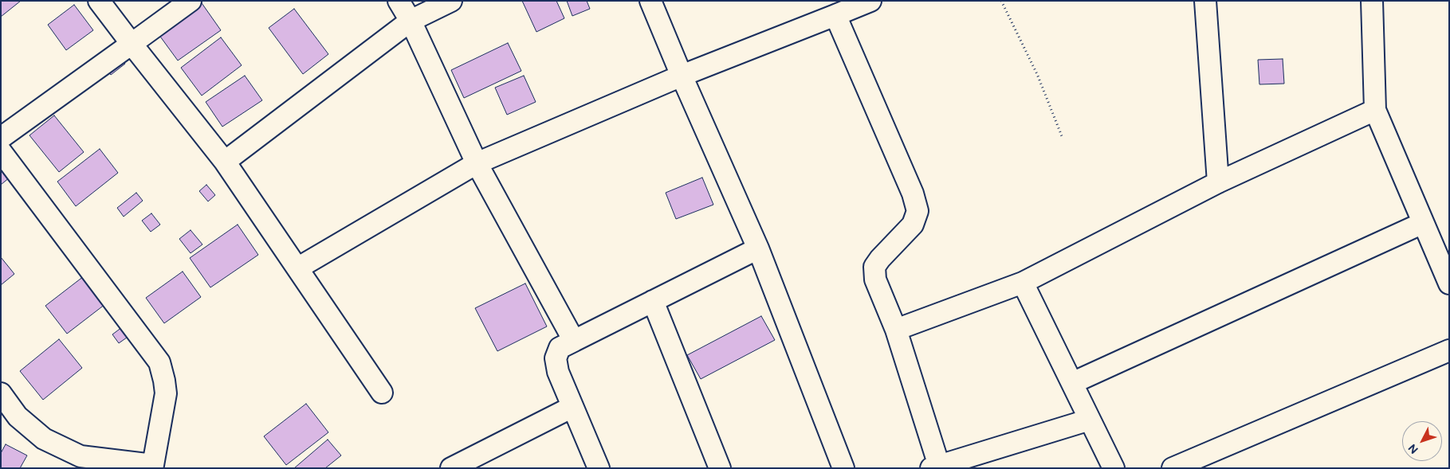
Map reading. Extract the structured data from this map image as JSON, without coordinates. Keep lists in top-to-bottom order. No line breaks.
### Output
{"north":"bottom left"}
